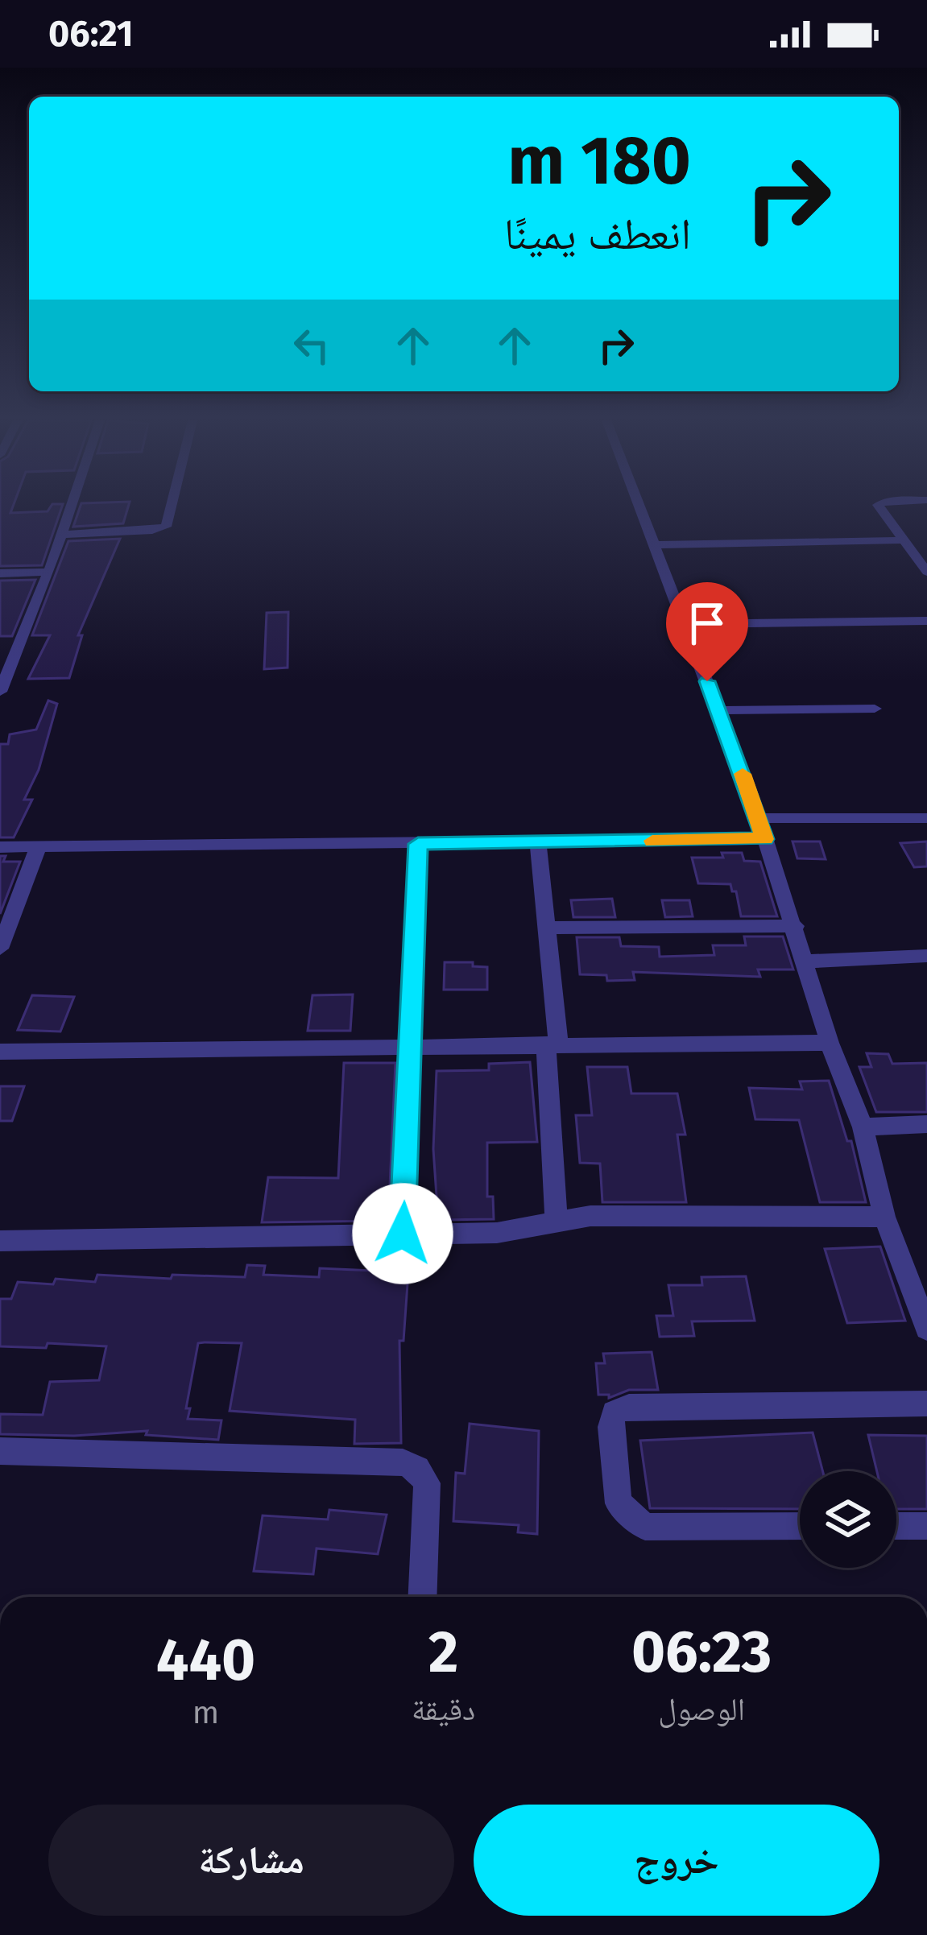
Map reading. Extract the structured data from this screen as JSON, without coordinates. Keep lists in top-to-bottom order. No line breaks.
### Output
{"page":{"status":"06:21","turn":["180 m","انعطف يمينًا"],"eta":["06:23","الوصول","2","دقيقة","440","m"],"buttons":["خروج","مشاركة"]}}
